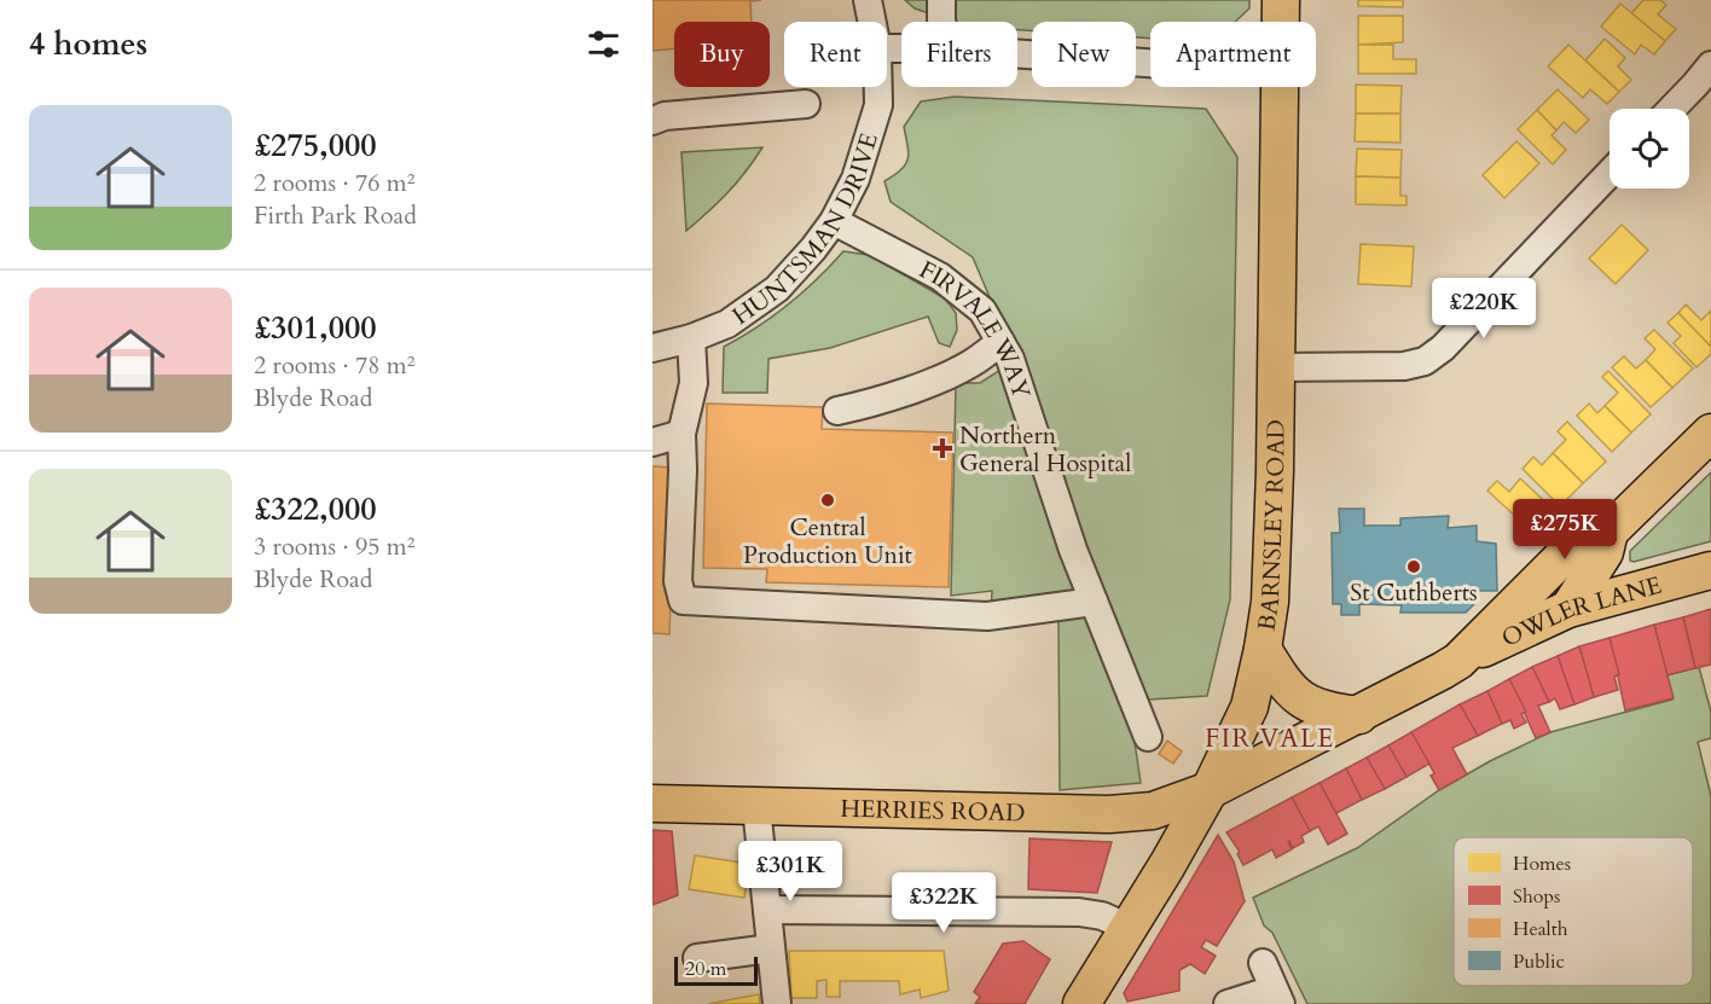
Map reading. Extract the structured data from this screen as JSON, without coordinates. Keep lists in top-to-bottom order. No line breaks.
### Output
{"streets":{"main road":["BARNSLEY ROAD","OWLER LANE","HERRIES ROAD"],"street":["HUNTSMAN DRIVE","FIRVALE WAY"]},"crossings":[["HUNTSMAN DRIVE","FIRVALE WAY"],["BARNSLEY ROAD","HERRIES ROAD"],["OWLER LANE","HERRIES ROAD"]],"districts":["FIR VALE"],"places":{"health":["Northern General Hospital"],"other":["Central Production Unit","St Cuthberts"]},"legend":["Homes","Shops","Health","Public"],"scale_bar":"20 m","page":{"heading":"4 homes","chip":["Buy","Rent","Filters","New","Apartment"],"list":[{"name":"£275,000","note":"2 rooms · 76 m² · Firth Park Road"},{"name":"£301,000","note":"2 rooms · 78 m² · Blyde Road"},{"name":"£322,000","note":"3 rooms · 95 m² · Blyde Road"}],"price":["£220K","£275K","£301K","£322K"],"scale":"20 m"}}
